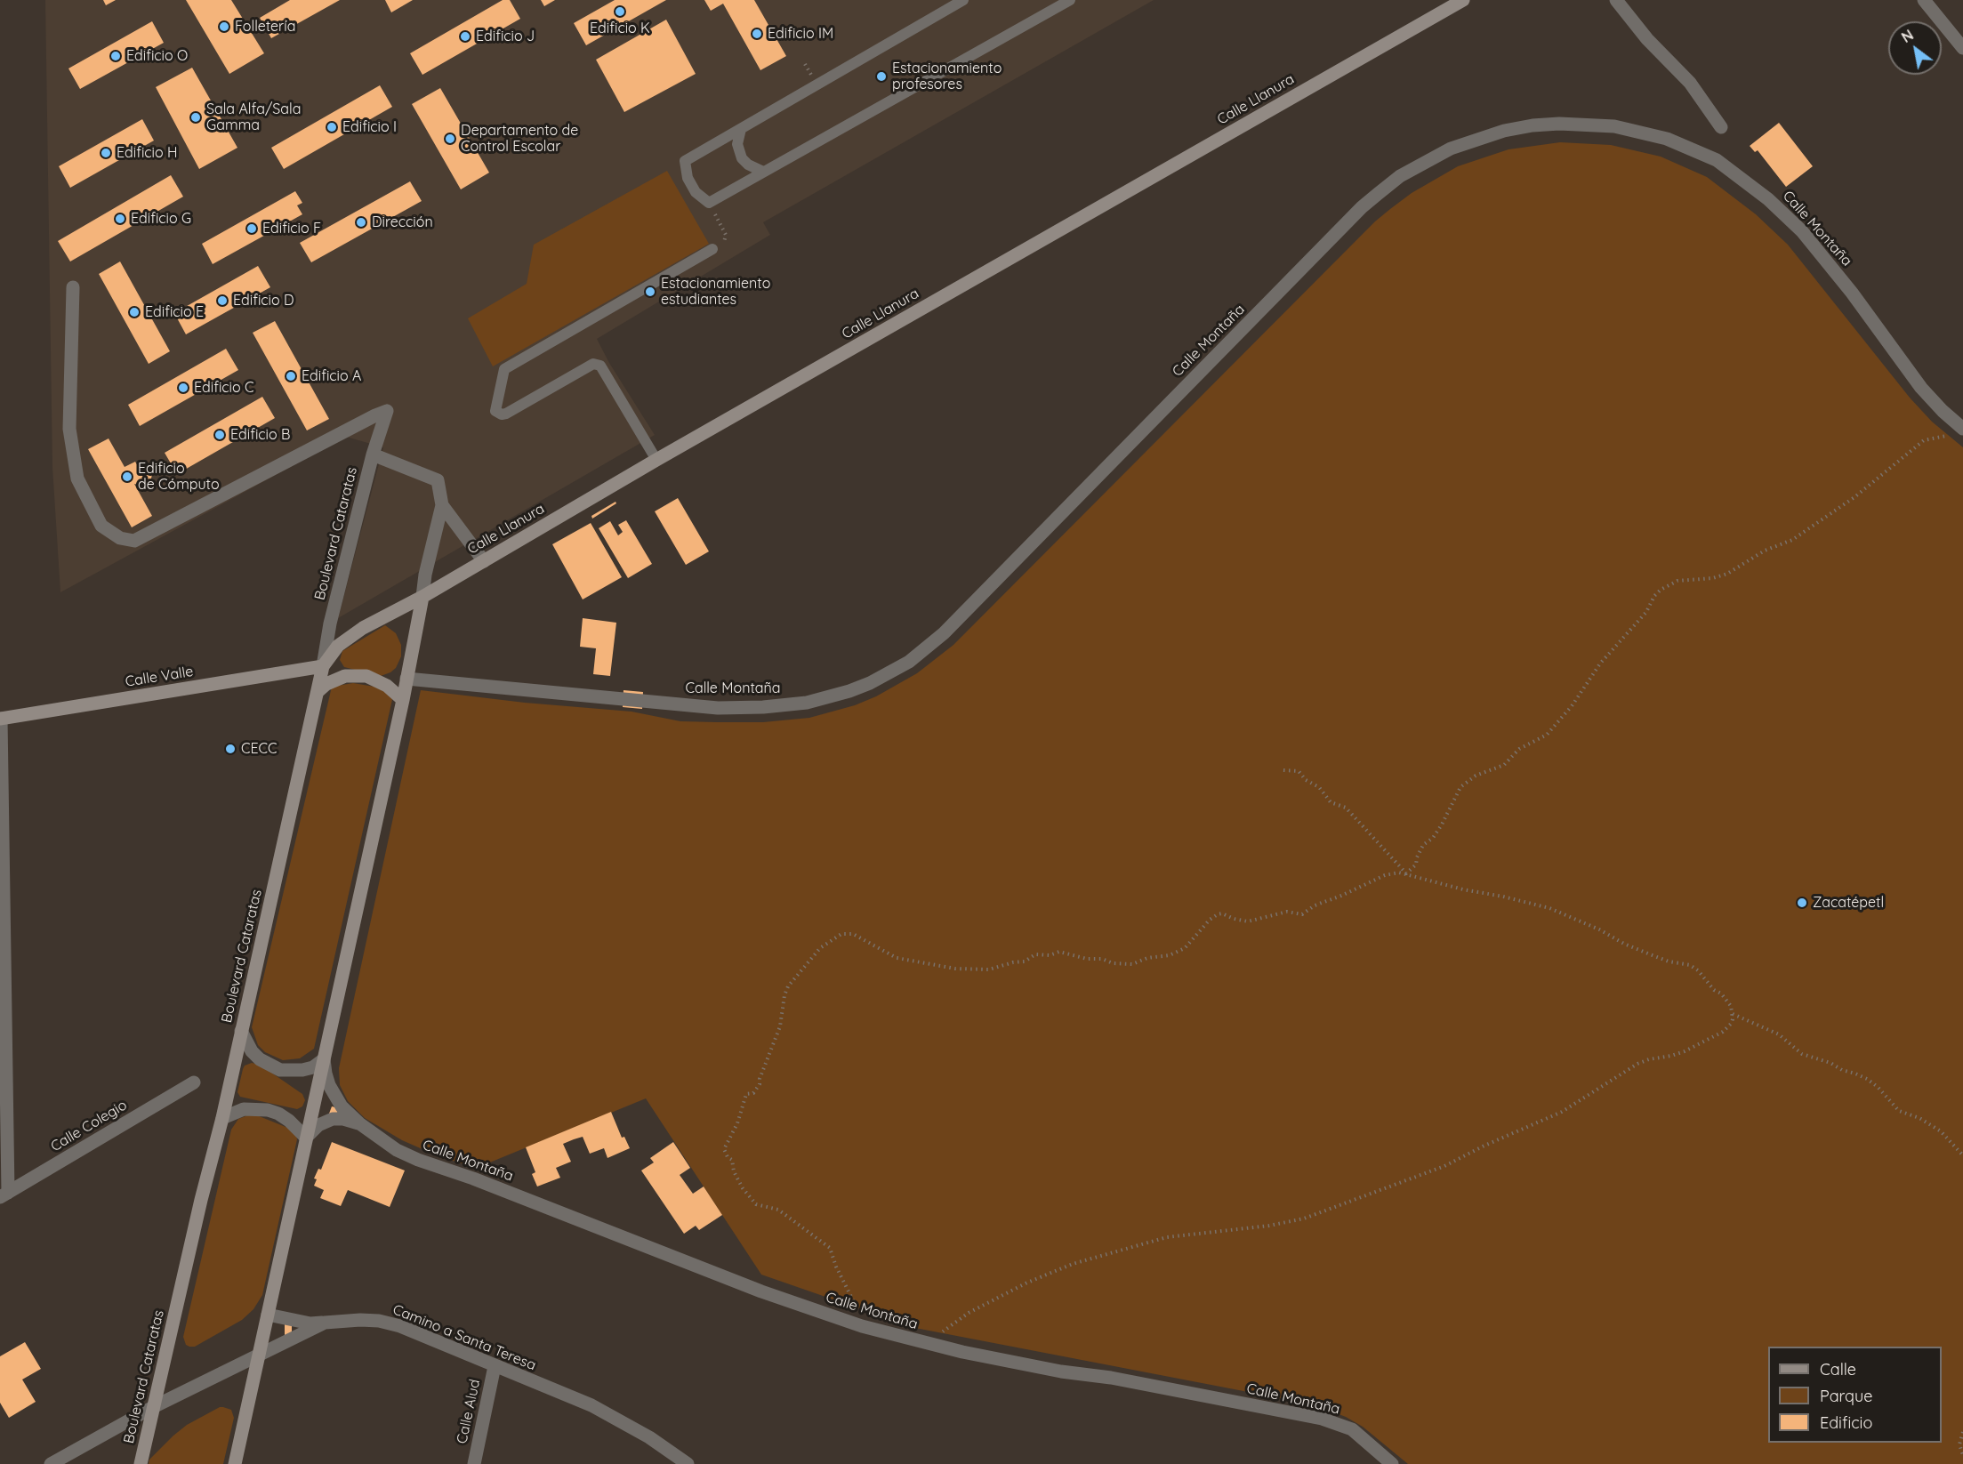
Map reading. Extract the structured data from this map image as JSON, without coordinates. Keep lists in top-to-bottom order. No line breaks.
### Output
{"streets":{"street":["Calle Llanura","Calle Montaña","Boulevard Cataratas","Calle Valle","Calle Colegio","Camino a Santa Teresa","Calle Alud"]},"crossings":[["Calle Llanura","Boulevard Cataratas"],["Calle Llanura","Calle Valle"],["Boulevard Cataratas","Calle Valle"],["Boulevard Cataratas","Camino a Santa Teresa"],["Camino a Santa Teresa","Calle Alud"]],"places":["Edificio K","Folletería","Edificio IM","Edificio J","Edificio O","Estacionamiento profesores","Sala Alfa/Sala Gamma","Edificio I","Departamento de Control Escolar","Edificio H","Edificio G","Dirección","Edificio F","Estacionamiento estudiantes","Edificio D","Edificio E","Edificio A","Edificio C","Edificio B","Edificio de Cómputo","CECC","Zacatépetl"],"legend":["Calle","Parque","Edificio"],"north":"top left"}
